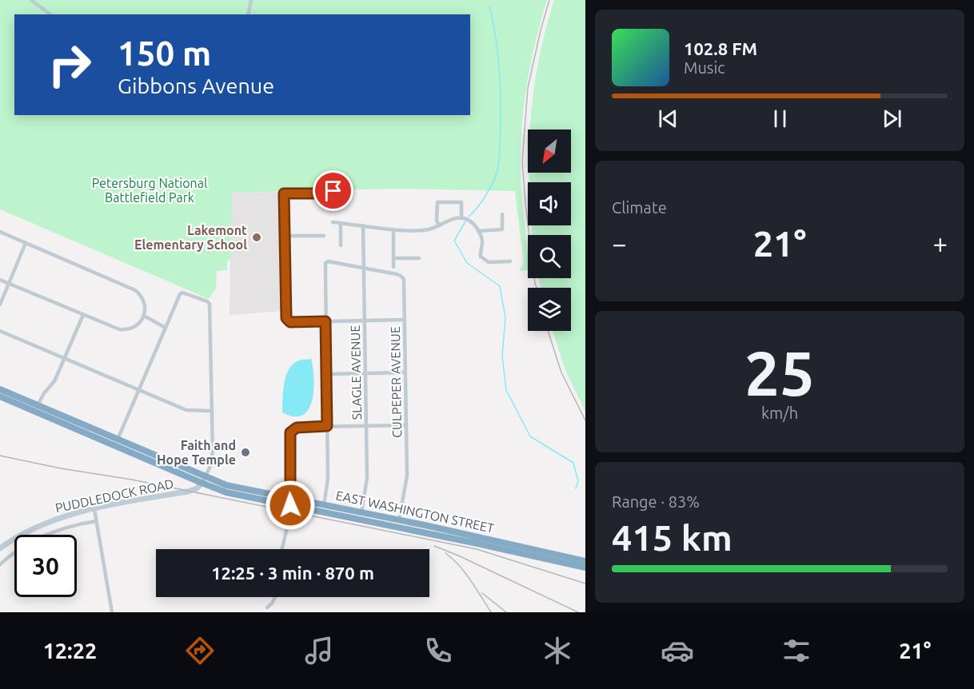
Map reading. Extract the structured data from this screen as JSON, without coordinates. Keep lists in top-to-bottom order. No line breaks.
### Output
{"streets":{"highway":["EAST WASHINGTON STREET"],"main road":["PUDDLEDOCK ROAD"],"street":["SLAGLE AVENUE","CULPEPER AVENUE"]},"crossings":[["SLAGLE AVENUE","CULPEPER AVENUE"],["SLAGLE AVENUE","EAST WASHINGTON STREET"],["CULPEPER AVENUE","EAST WASHINGTON STREET"],["PUDDLEDOCK ROAD","EAST WASHINGTON STREET"]],"parks":["Petersburg National Battlefield Park"],"places":["Lakemont Elementary School","Faith and Hope Temple"],"north":"bottom left","page":{"turn":["150 m","Gibbons Avenue"],"song":["102.8 FM","Music"],"tile":["Climate",["25","km/h"],["Range · 83%","415 km"]],"heat":["−","21°","+"],"limit":"30","trip":"12:25 · 3 min · 870 m","tabs":["12:22","21°"]}}
